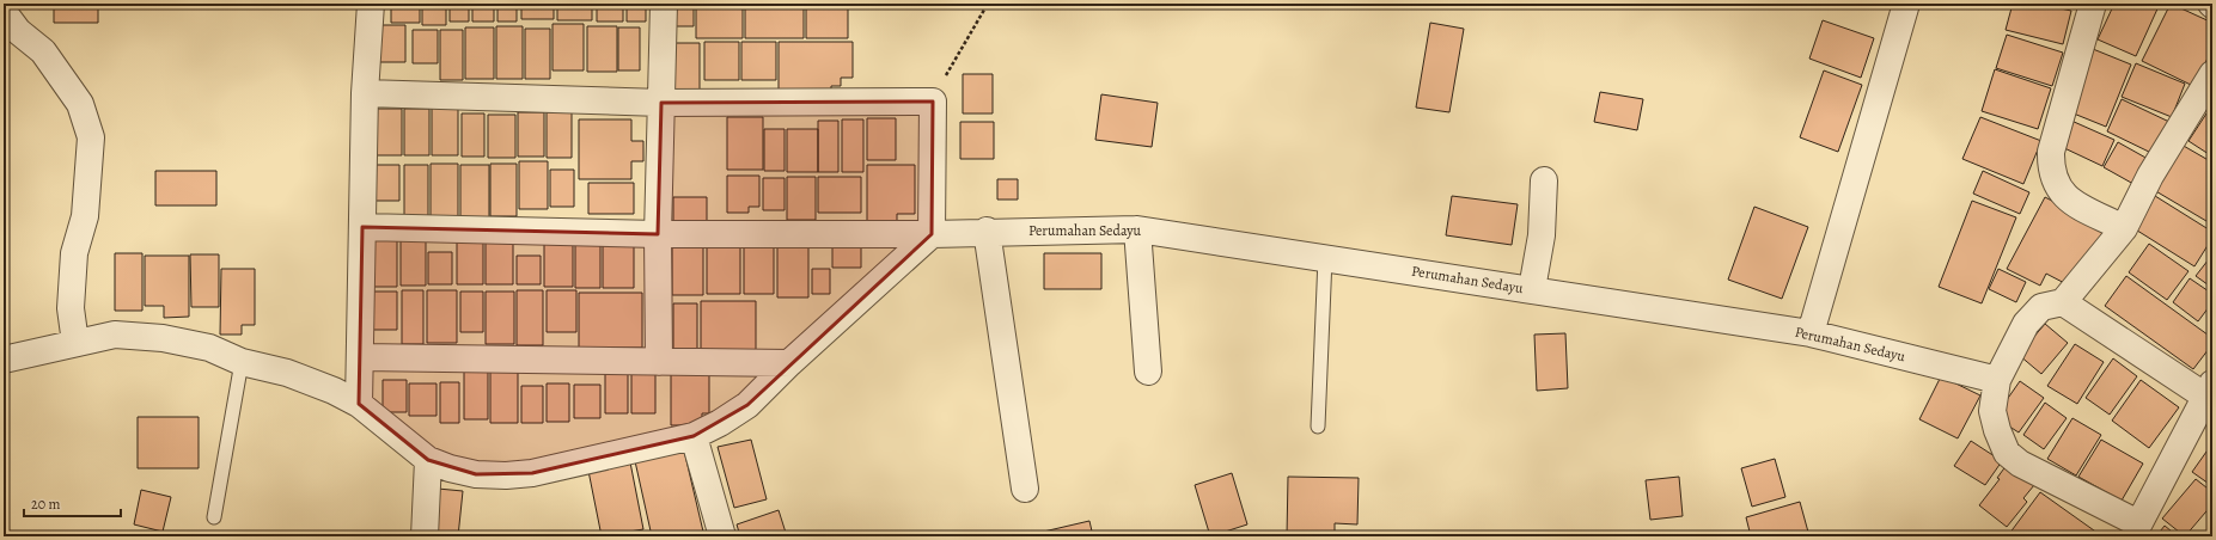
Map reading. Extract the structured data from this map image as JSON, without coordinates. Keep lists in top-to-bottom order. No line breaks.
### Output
{"streets":{"street":["Perumahan Sedayu"]},"scale_bar":"20 m"}
